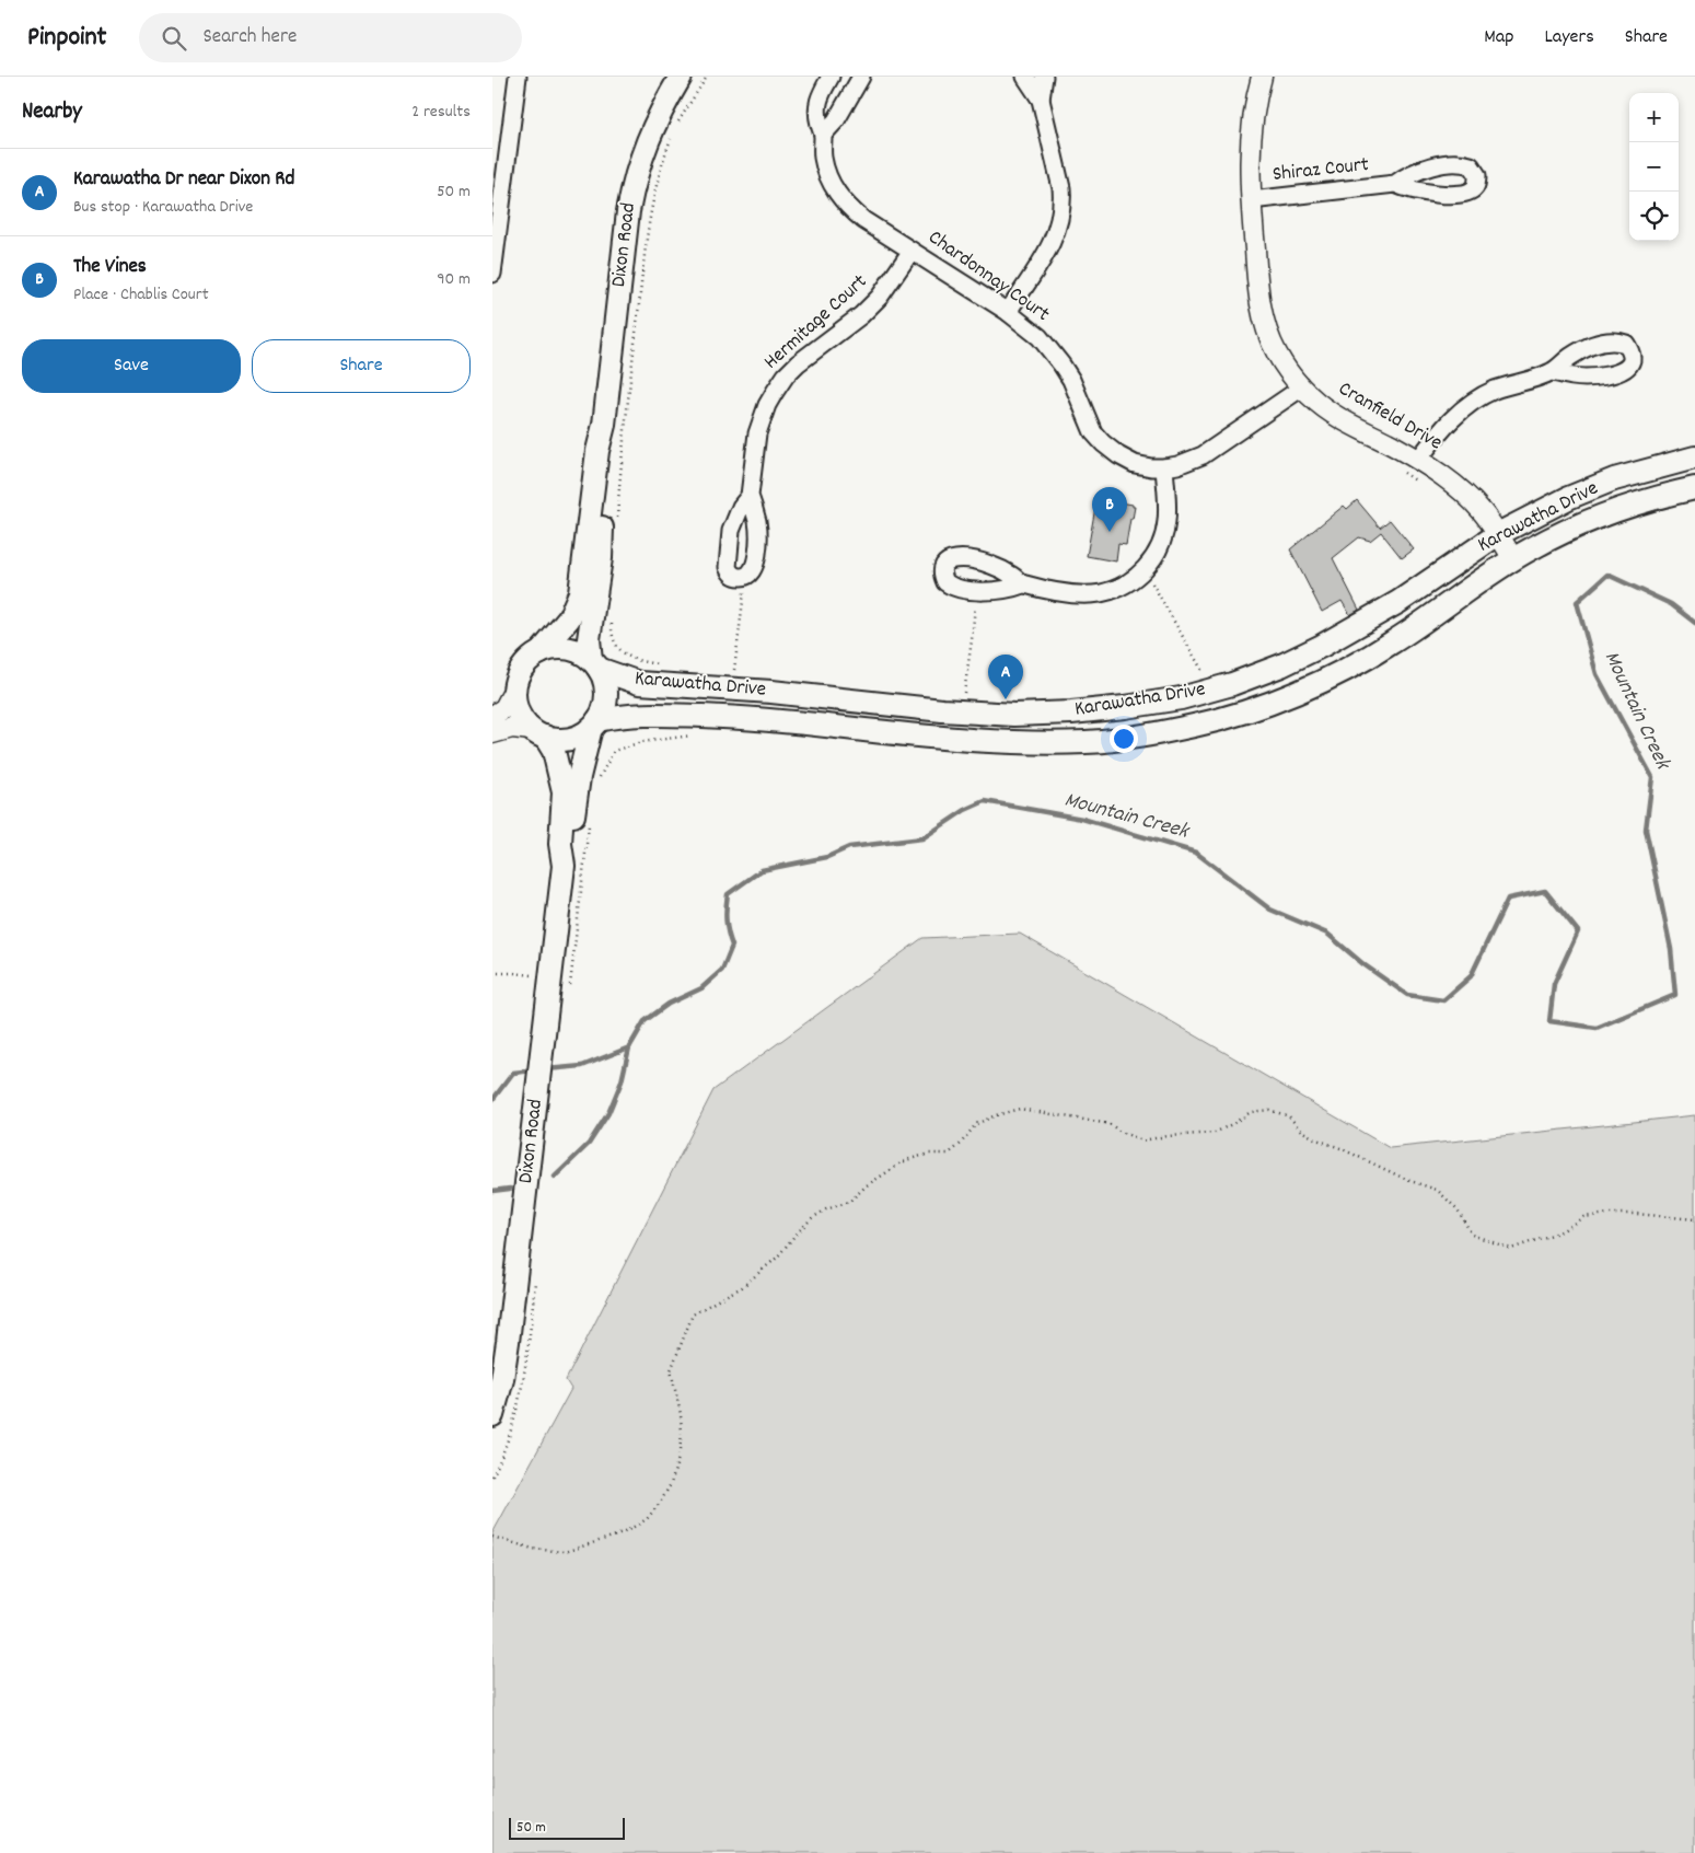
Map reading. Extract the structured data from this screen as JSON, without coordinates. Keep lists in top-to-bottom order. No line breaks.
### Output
{"streets":{"main road":["Dixon Road","Karawatha Drive"],"street":["Shiraz Court","Chardonnay Court","Hermitage Court","Cranfield Drive"]},"crossings":[["Shiraz Court","Cranfield Drive"],["Dixon Road","Karawatha Drive"],["Chardonnay Court","Hermitage Court"],["Chardonnay Court","Cranfield Drive"],["Cranfield Drive","Karawatha Drive"]],"water":["Mountain Creek"],"scale_bar":"50 m","page":{"header":"Pinpoint","search":"Search here","nav":["Map","Layers","Share"],"heading":["Nearby","2 results"],"map_buttons":["+","−"],"list":[{"mark":"A","name":"Karawatha Dr near Dixon Rd","note":"Bus stop · Karawatha Drive","value":"50 m"},{"mark":"B","name":"The Vines","note":"Place · Chablis Court","value":"90 m"}],"buttons":["Save","Share"],"pins":["B","A"],"scale":"50 m"}}
